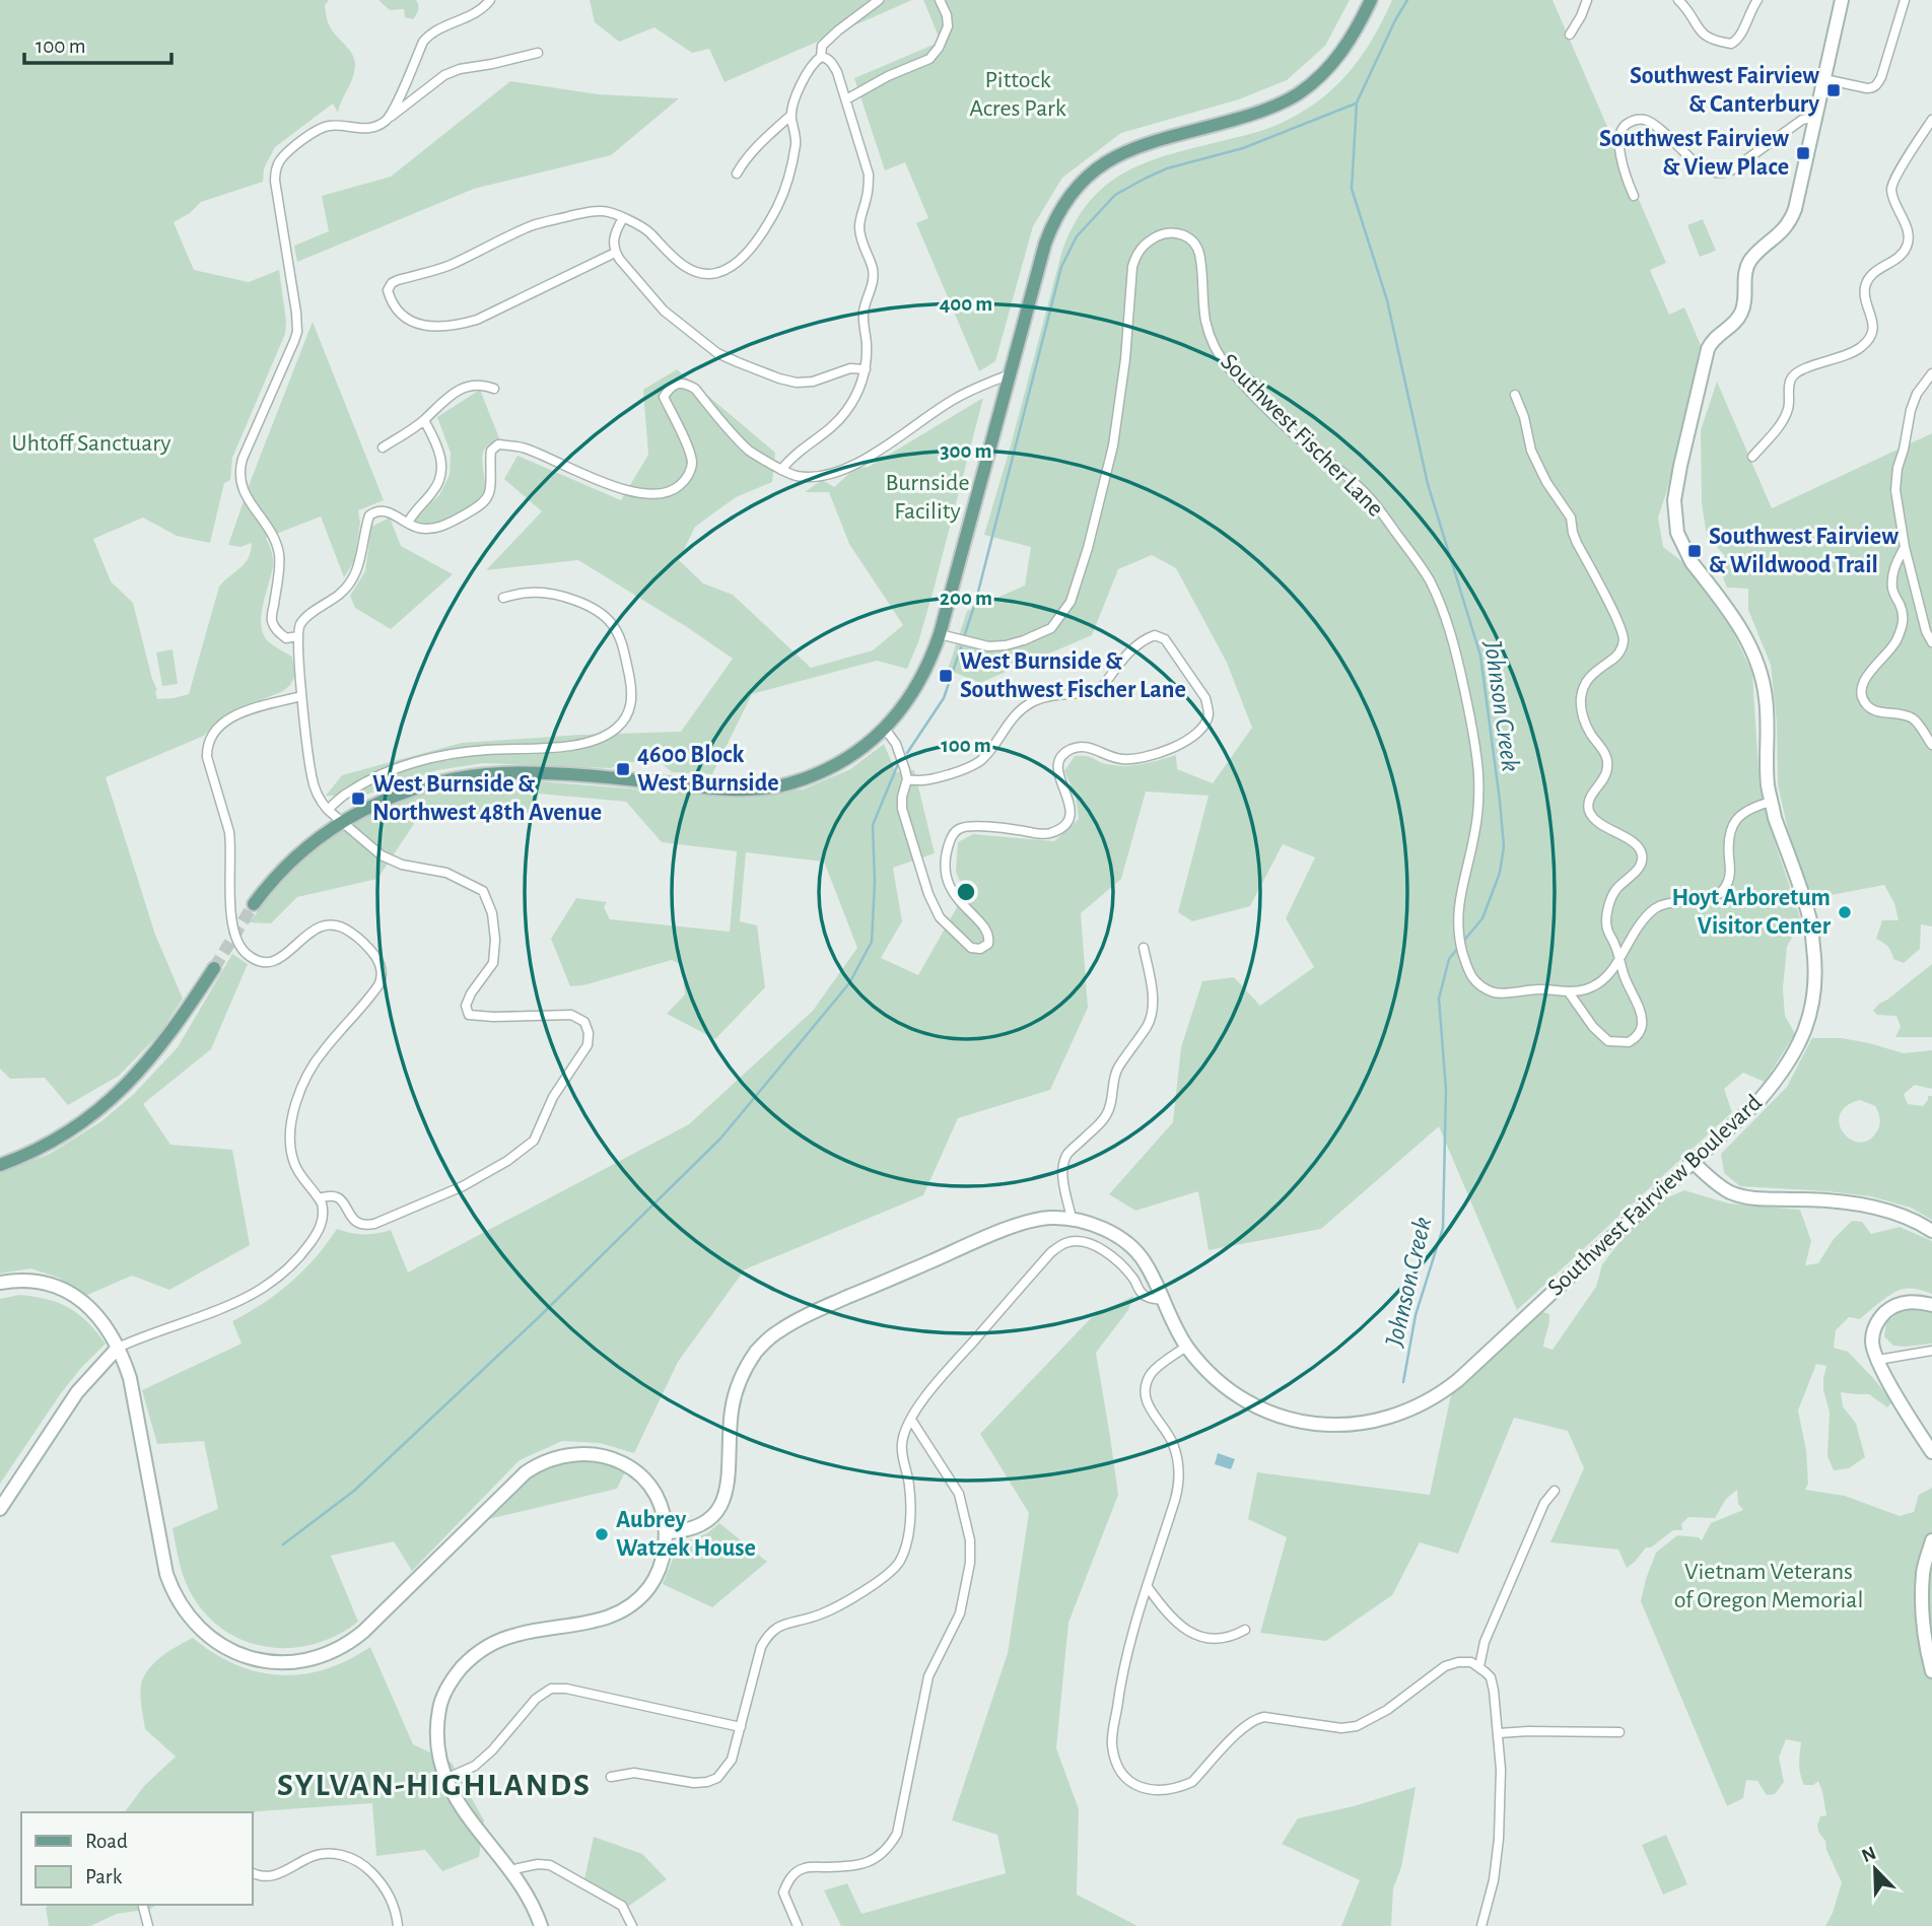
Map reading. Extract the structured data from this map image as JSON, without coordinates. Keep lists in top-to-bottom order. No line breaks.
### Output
{"streets":{"street":["Southwest Fischer Lane","Southwest Fairview Boulevard"]},"crossings":[["Southwest Fischer Lane","Southwest Fairview Boulevard"]],"districts":["SYLVAN-HIGHLANDS"],"water":["Johnson Creek"],"parks":["Pittock Acres Park","Uhtoff Sanctuary","Burnside Facility","Vietnam Veterans of Oregon Memorial"],"places":{"transit":["Southwest Fairview & Canterbury","Southwest Fairview & View Place","Southwest Fairview & Wildwood Trail","West Burnside & Southwest Fischer Lane","4600 Block West Burnside","West Burnside & Northwest 48th Avenue"],"other":["Hoyt Arboretum Visitor Center","Aubrey Watzek House"]},"legend":["Road","Park"],"scale_bar":"100 m","north":"top left","rings":["400 m","300 m","200 m","100 m"]}
